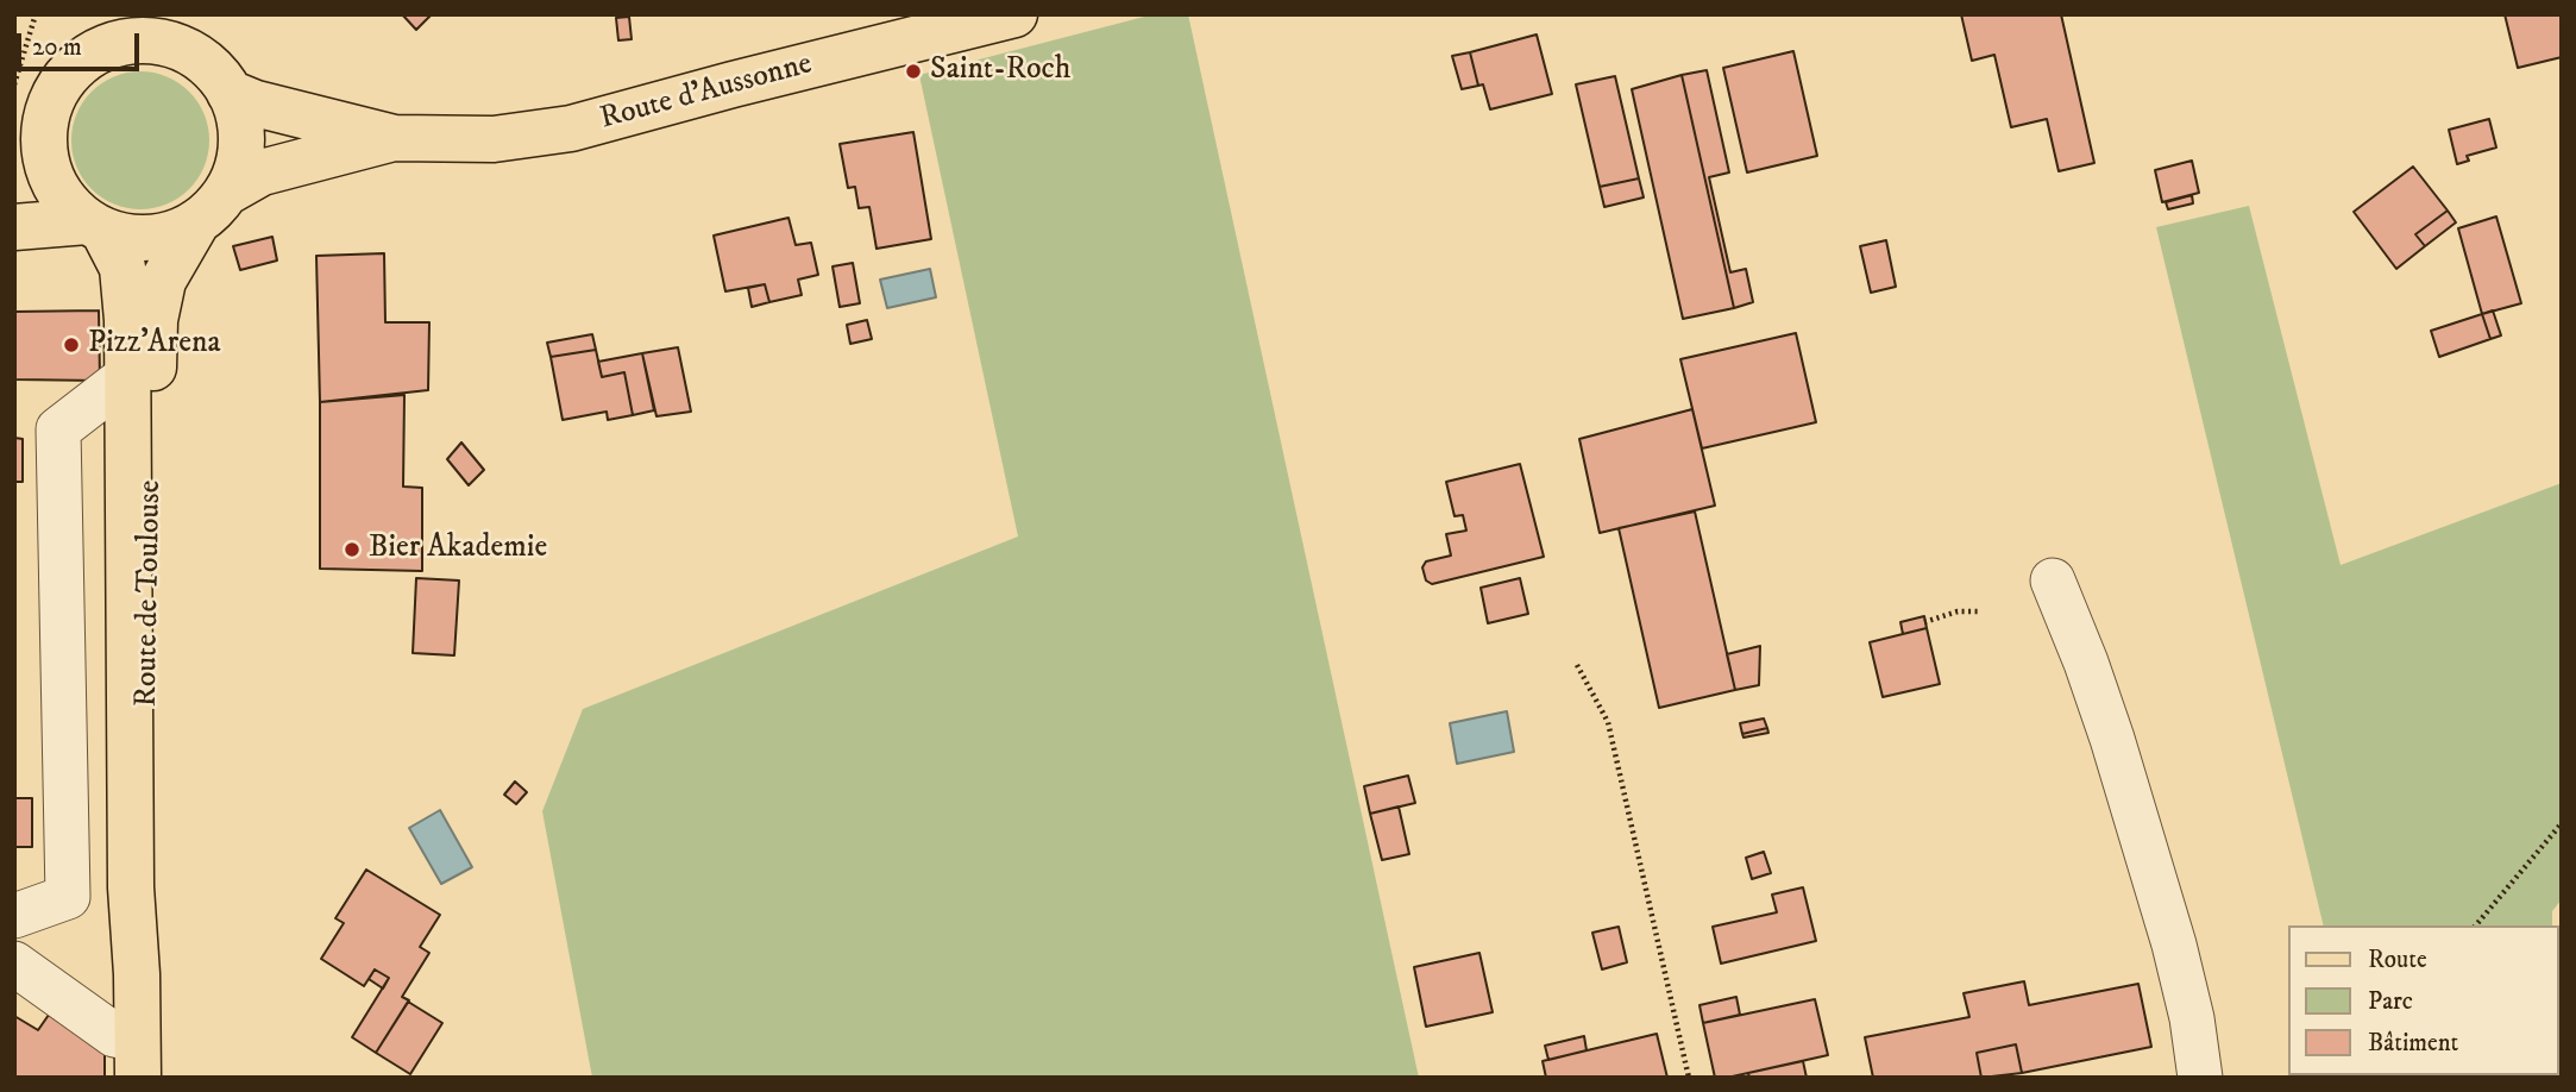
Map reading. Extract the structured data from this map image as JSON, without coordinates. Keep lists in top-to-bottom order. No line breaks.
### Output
{"streets":{"main road":["Route d'Aussonne","Route de Toulouse"]},"crossings":[["Route d'Aussonne","Route de Toulouse"]],"places":["Saint-Roch","Pizz'Arena","Bier Akademie"],"legend":["Route","Parc","Bâtiment"],"scale_bar":"20 m"}
